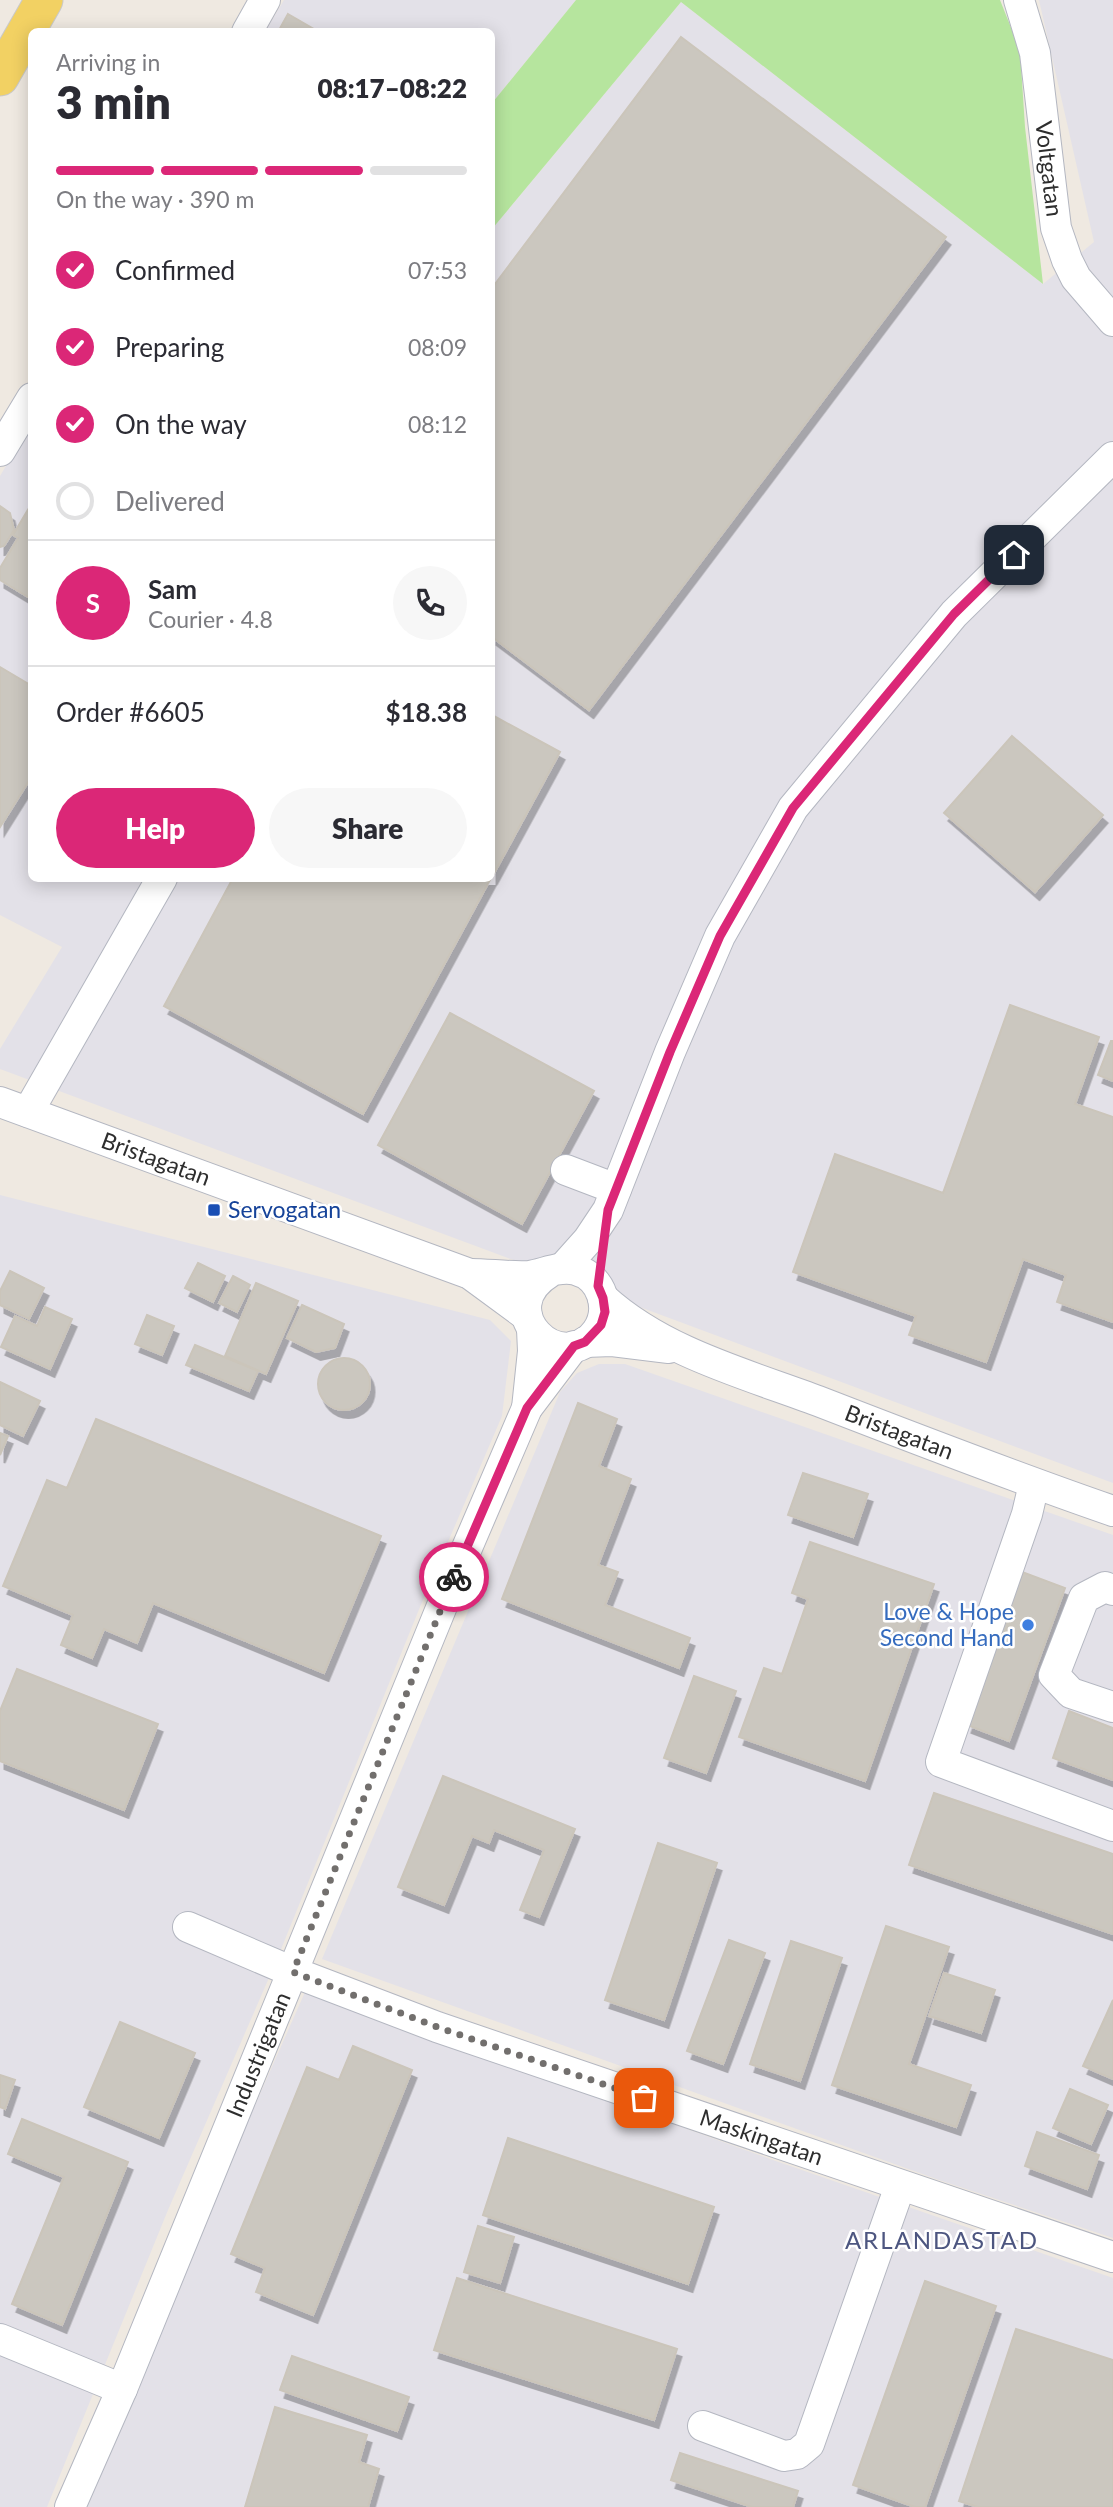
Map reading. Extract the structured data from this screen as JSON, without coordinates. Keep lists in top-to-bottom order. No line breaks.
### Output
{"streets":{"street":["Voltgatan","Bristagatan","Industrigatan","Maskingatan"]},"crossings":[["Bristagatan","Industrigatan"],["Industrigatan","Maskingatan"]],"districts":["ARLANDASTAD"],"places":{"transit":["Servogatan"],"other":["Love & Hope Second Hand"]},"page":{"heading":["3 min","Arriving in","08:17–08:22"],"panel":["Sam","Courier · 4.8","Order #6605","$18.38"],"bar":"On the way · 390 m","list":[["Confirmed","07:53"],["Preparing","08:09"],["On the way","08:12"],"Delivered"],"round":"S","buttons":["Help","Share"]}}
